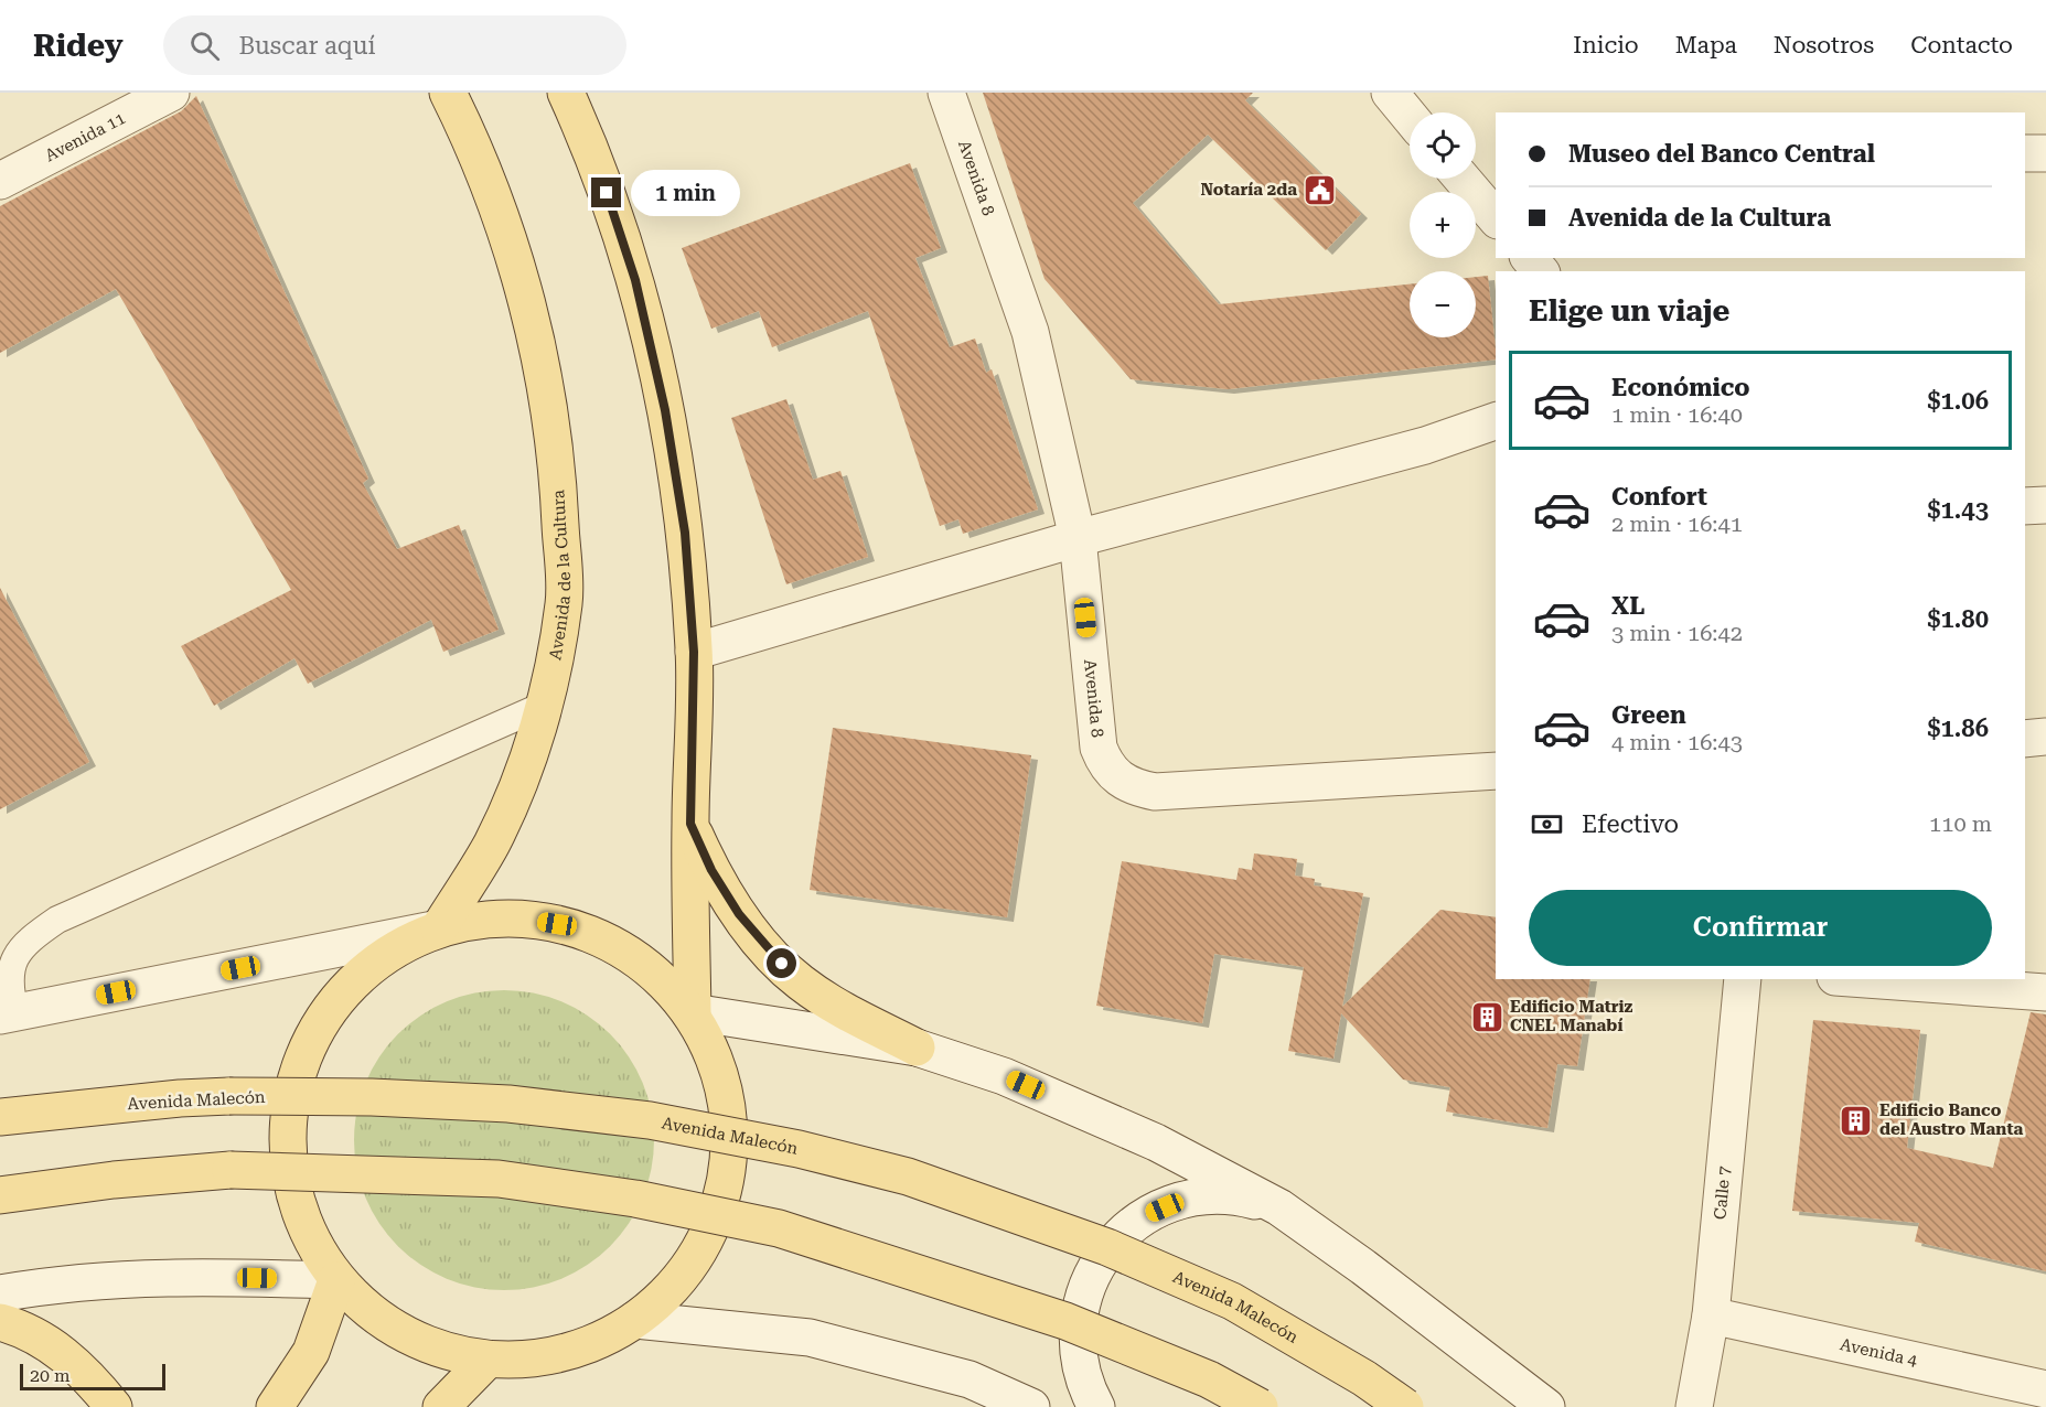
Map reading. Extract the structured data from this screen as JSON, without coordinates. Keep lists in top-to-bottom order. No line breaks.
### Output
{"streets":{"main road":["Avenida de la Cultura","Avenida Malecón"],"street":["Avenida 11","Avenida 8","Calle 7","Avenida 4"]},"crossings":[["Calle 7","Avenida 4"]],"places":{"public building":["Notaría 2da"],"building":["Edificio Matriz CNEL Manabí","Edificio Banco del Austro Manta"]},"scale_bar":"20 m","page":{"header":"Ridey","search":"Buscar aquí","nav":["Inicio","Mapa","Nosotros","Contacto"],"map_buttons":["+","−"],"banner":["Museo del Banco Central","Avenida de la Cultura"],"bubble":"1 min","heading":"Elige un viaje","list":[{"name":"Económico","note":"1 min · 16:40","value":"$1.06"},{"name":"Confort","note":"2 min · 16:41","value":"$1.43"},{"name":"XL","note":"3 min · 16:42","value":"$1.80"},{"name":"Green","note":"4 min · 16:43","value":"$1.86"}],"pay":["Efectivo","110 m"],"buttons":"Confirmar","scale":"20 m"}}
